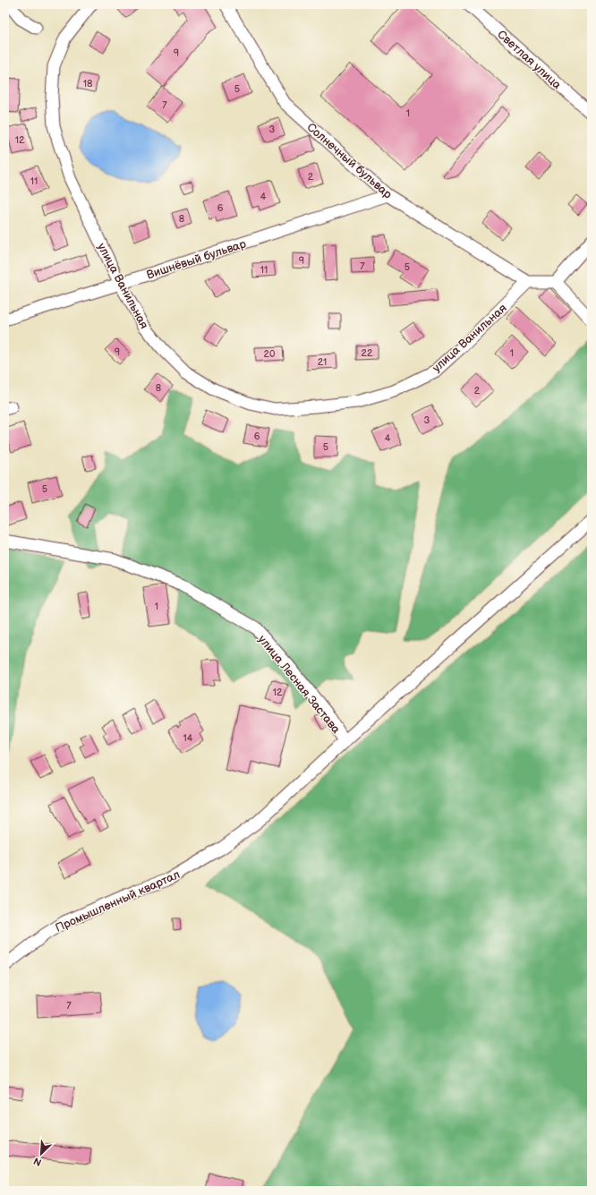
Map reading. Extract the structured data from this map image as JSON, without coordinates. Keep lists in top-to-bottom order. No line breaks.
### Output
{"streets":{"street":["Светлая улица","Солнечный бульвар","Вишнёвый бульвар","улица Ванильная","улица Лесная Застава","Промышленный квартал"]},"crossings":[["Солнечный бульвар","Вишнёвый бульвар"],["Солнечный бульвар","улица Ванильная"],["Вишнёвый бульвар","улица Ванильная"],["улица Лесная Застава","Промышленный квартал"]],"house_numbers":["9","18","5","7","1","3","12","2","11","4","6","8","9","7","5","11","9","22","1","20","21","8","2","3","6","4","5","5","1","12","14","7"],"north":"bottom left"}
